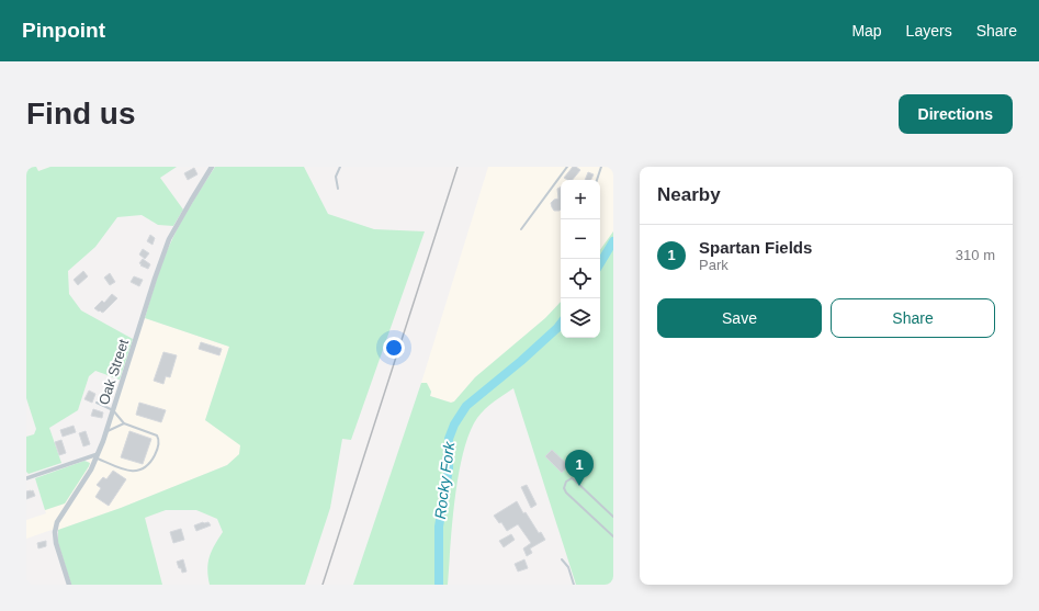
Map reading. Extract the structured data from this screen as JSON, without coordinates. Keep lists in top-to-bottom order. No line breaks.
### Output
{"streets":{"street":["Oak Street"]},"water":["Rocky Fork"],"page":{"header":"Pinpoint","nav":["Map","Layers","Share"],"buttons":["Directions",["Save","Share"]],"title":"Find us","heading":"Nearby","map_buttons":["+","−"],"list":[{"mark":"1","name":"Spartan Fields","note":"Park","value":"310 m"}],"pins":"1"}}
